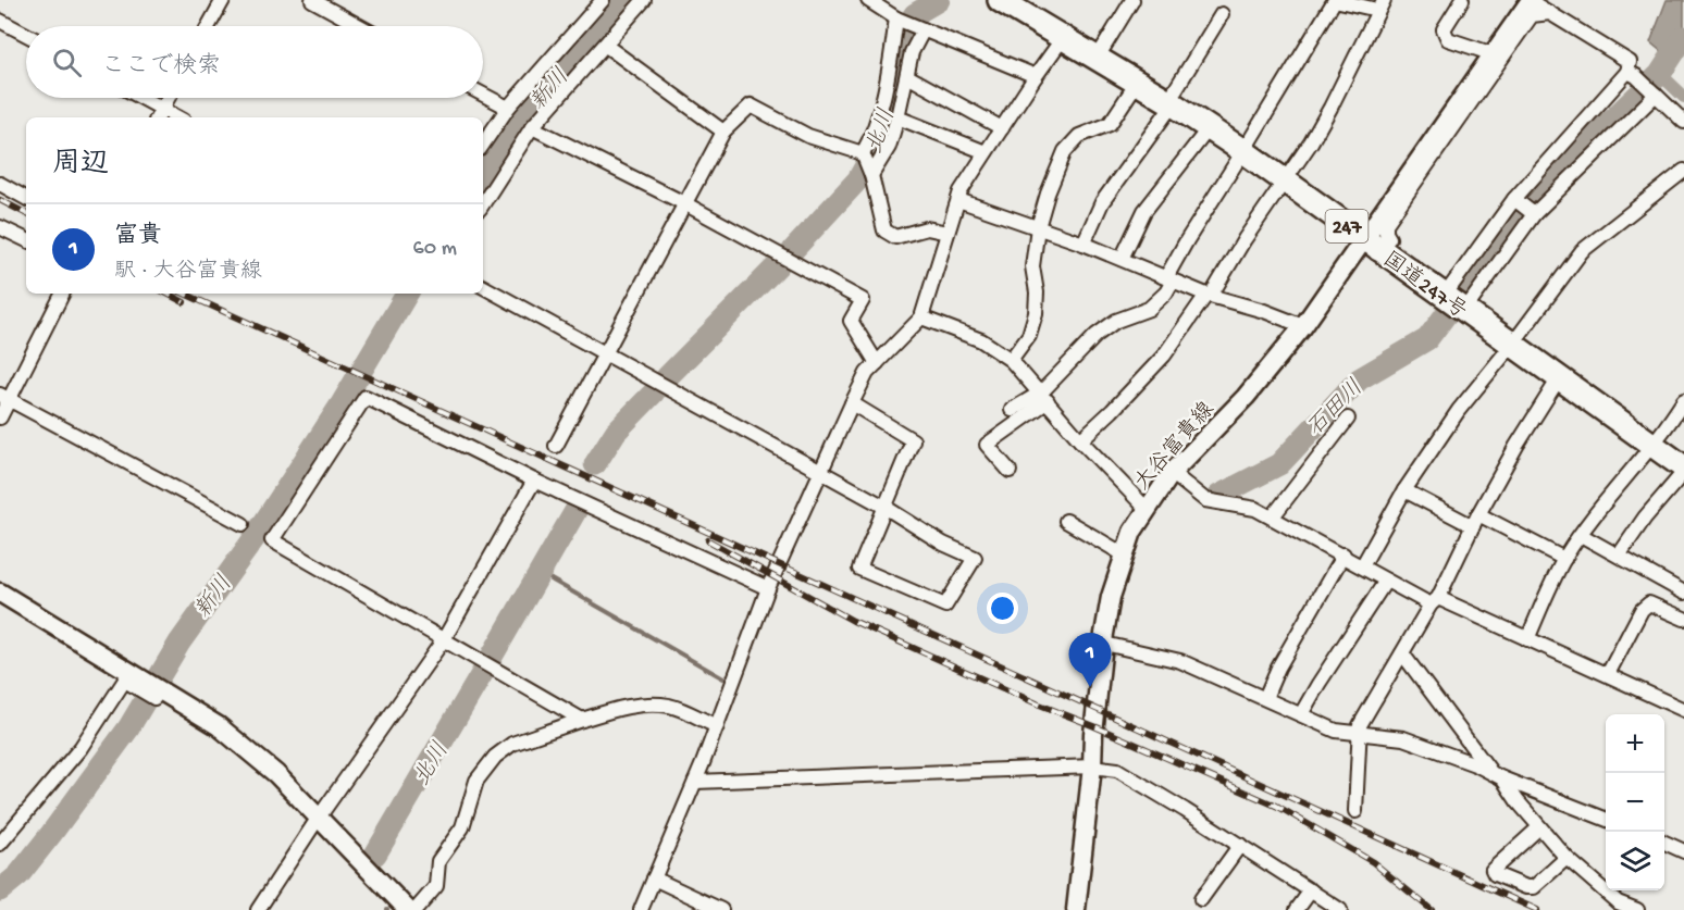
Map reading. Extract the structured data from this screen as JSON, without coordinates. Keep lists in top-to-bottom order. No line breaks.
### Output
{"streets":{"highway":["247","国道247号"],"street":["大谷富貴線"]},"crossings":[["国道247号","大谷富貴線"]],"water":["新川","北川","石田川"],"page":{"search":"ここで検索","heading":"周辺","list":[{"mark":"1","name":"富貴","note":"駅 · 大谷富貴線","value":"60 m"}],"pins":"1","map_buttons":["+","−"]}}
